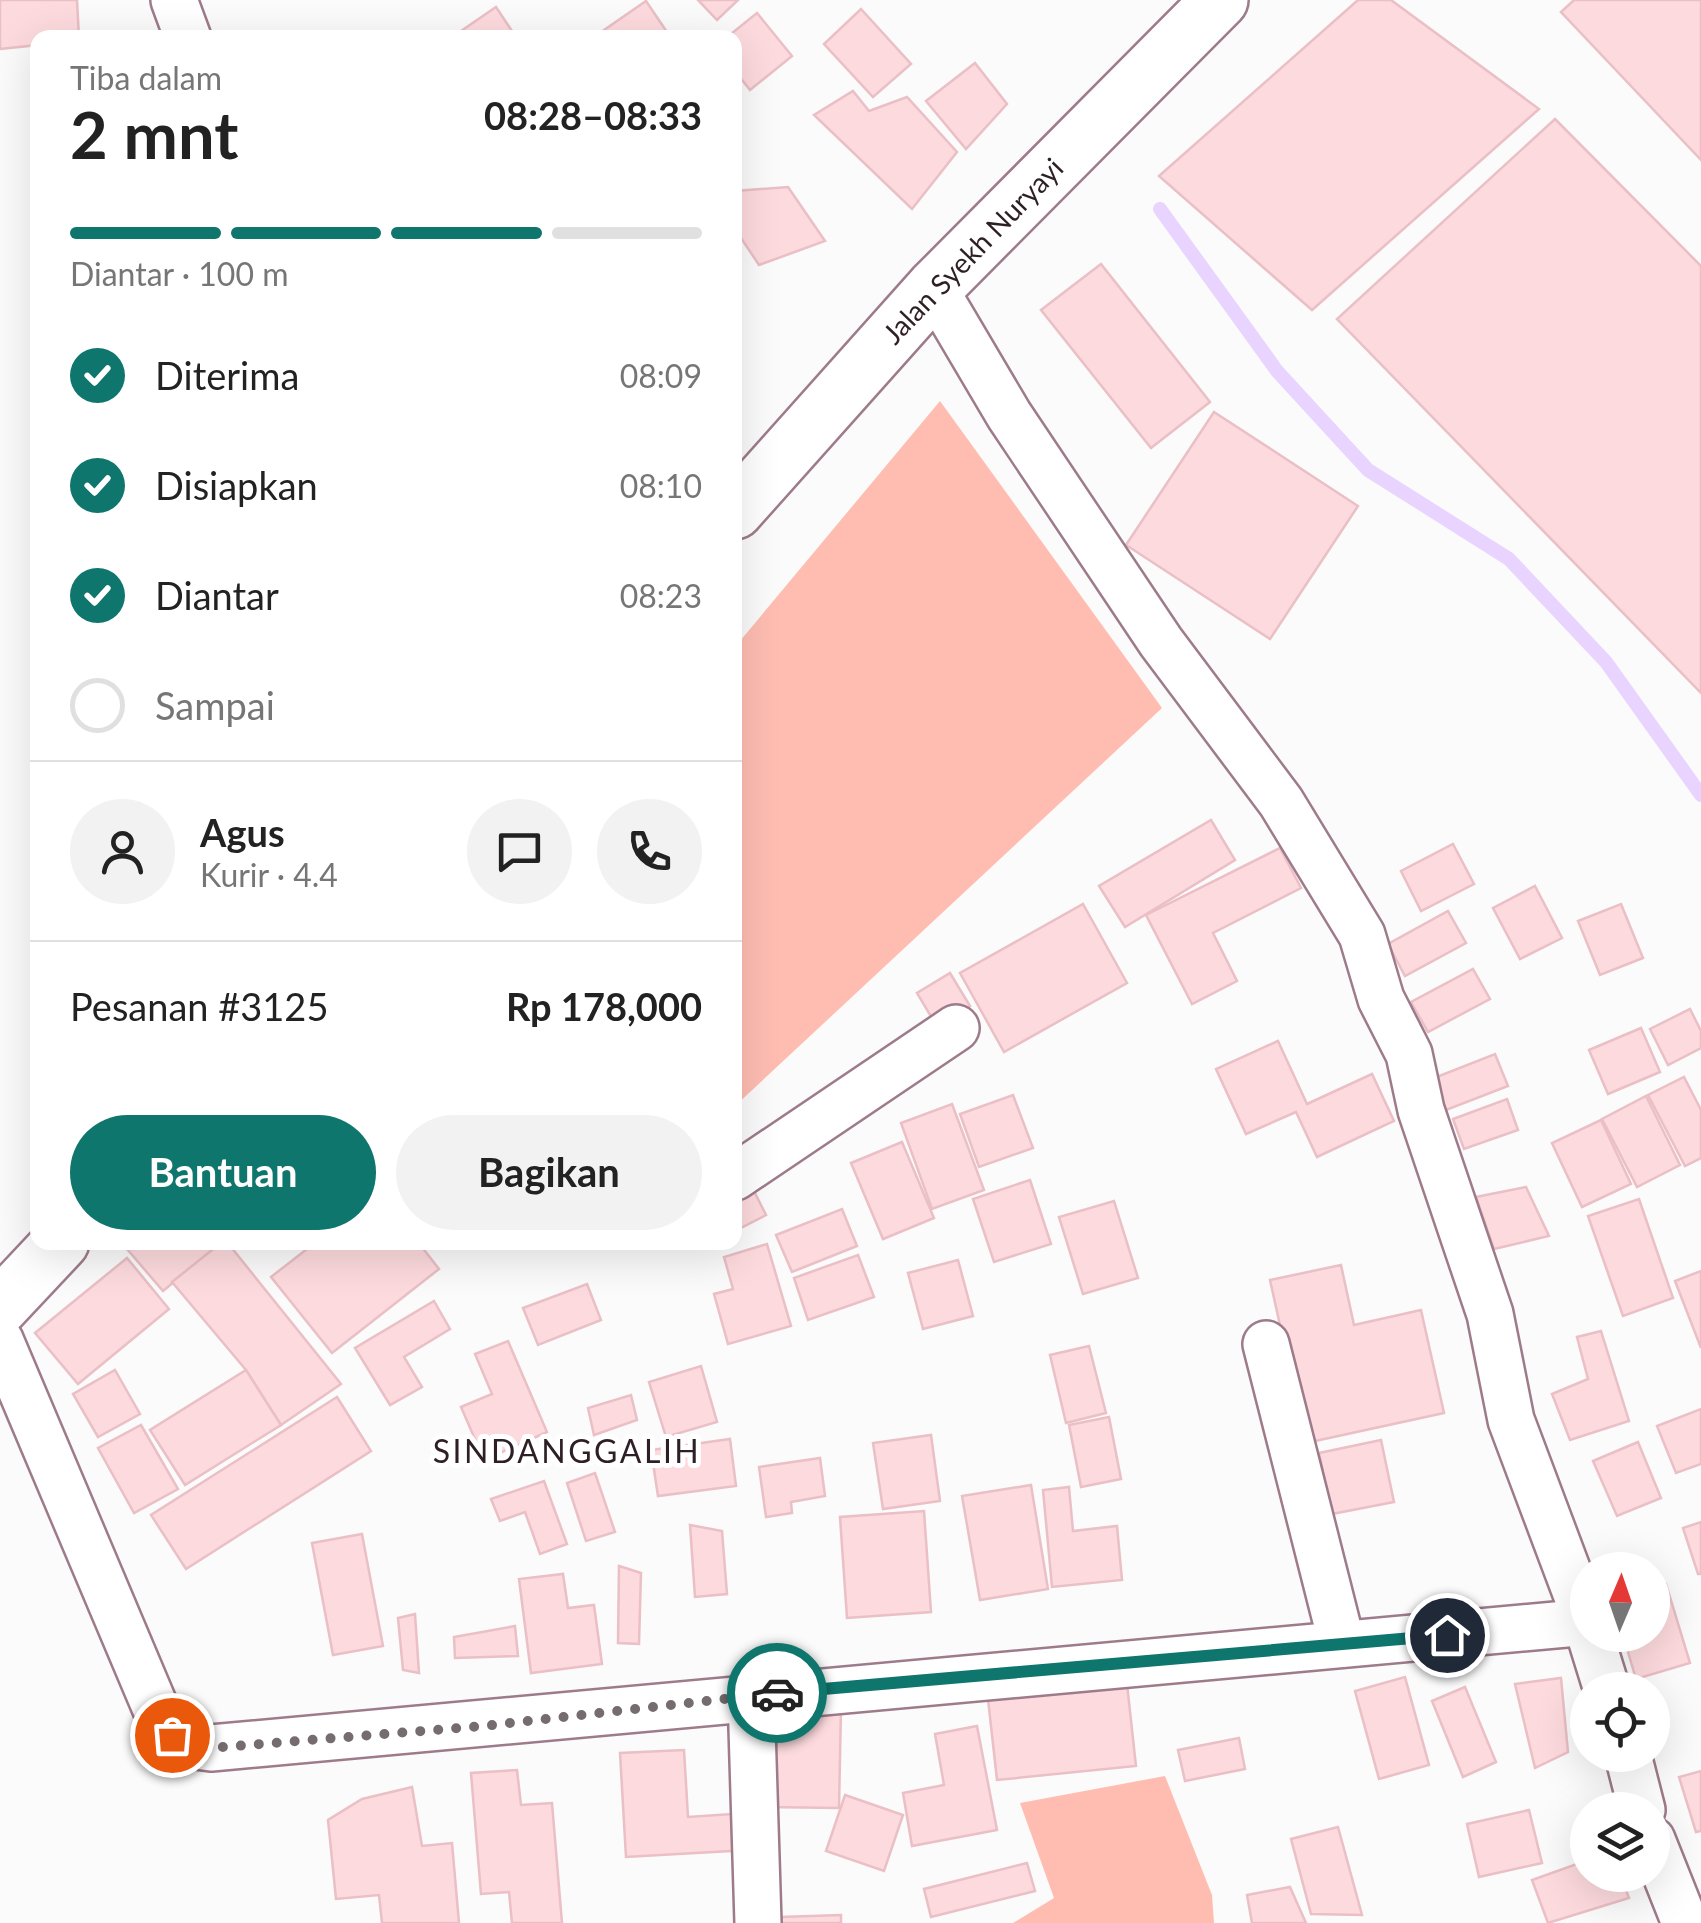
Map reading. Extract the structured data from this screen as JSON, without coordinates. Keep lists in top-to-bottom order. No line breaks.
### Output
{"streets":{"main road":["Jalan Syekh Nuryayi"]},"districts":["SINDANGGALIH"],"north":"top","page":{"heading":["2 mnt","Tiba dalam","08:28–08:33"],"panel":["Agus","Kurir · 4.4","Pesanan #3125","Rp 178,000"],"bar":"Diantar · 100 m","list":[["Diterima","08:09"],["Disiapkan","08:10"],["Diantar","08:23"],"Sampai"],"buttons":["Bantuan","Bagikan"]}}
